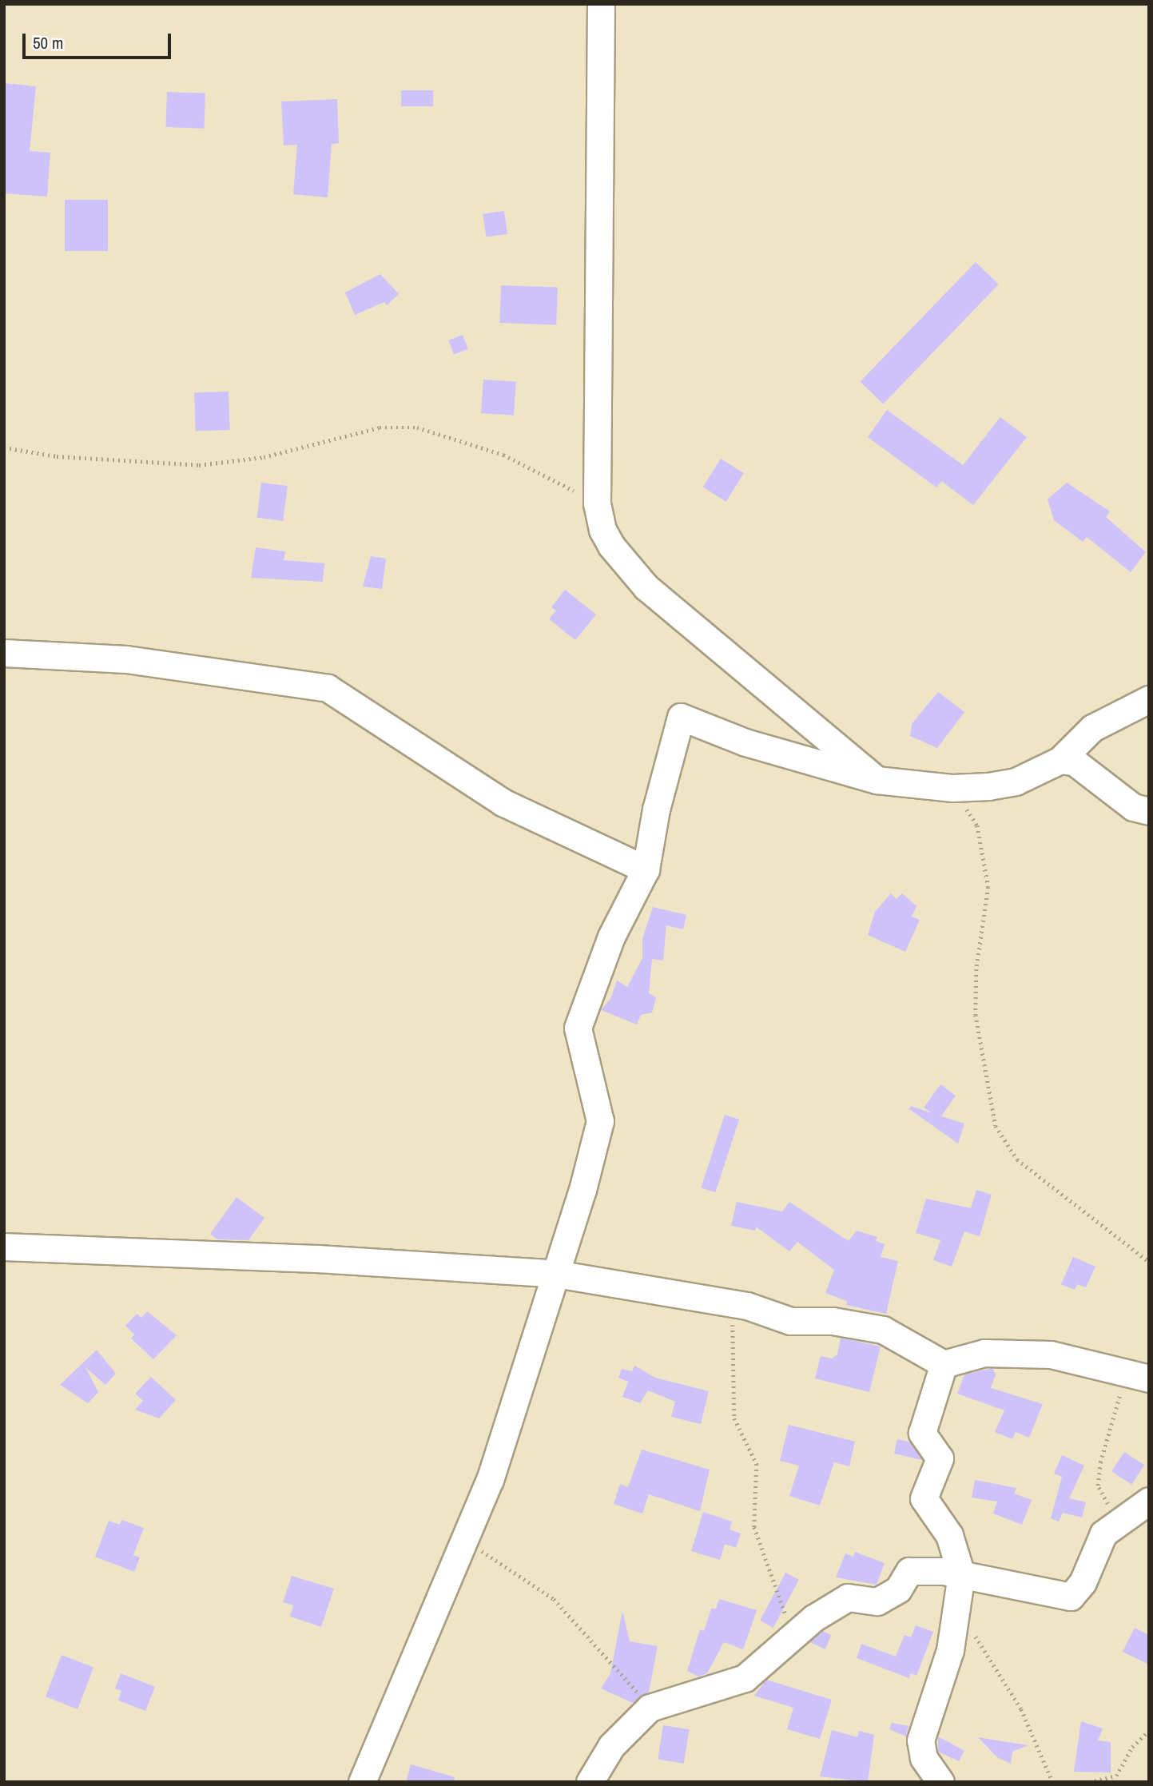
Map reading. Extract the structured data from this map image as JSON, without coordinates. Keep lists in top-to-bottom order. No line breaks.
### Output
{"scale_bar":"50 m"}
